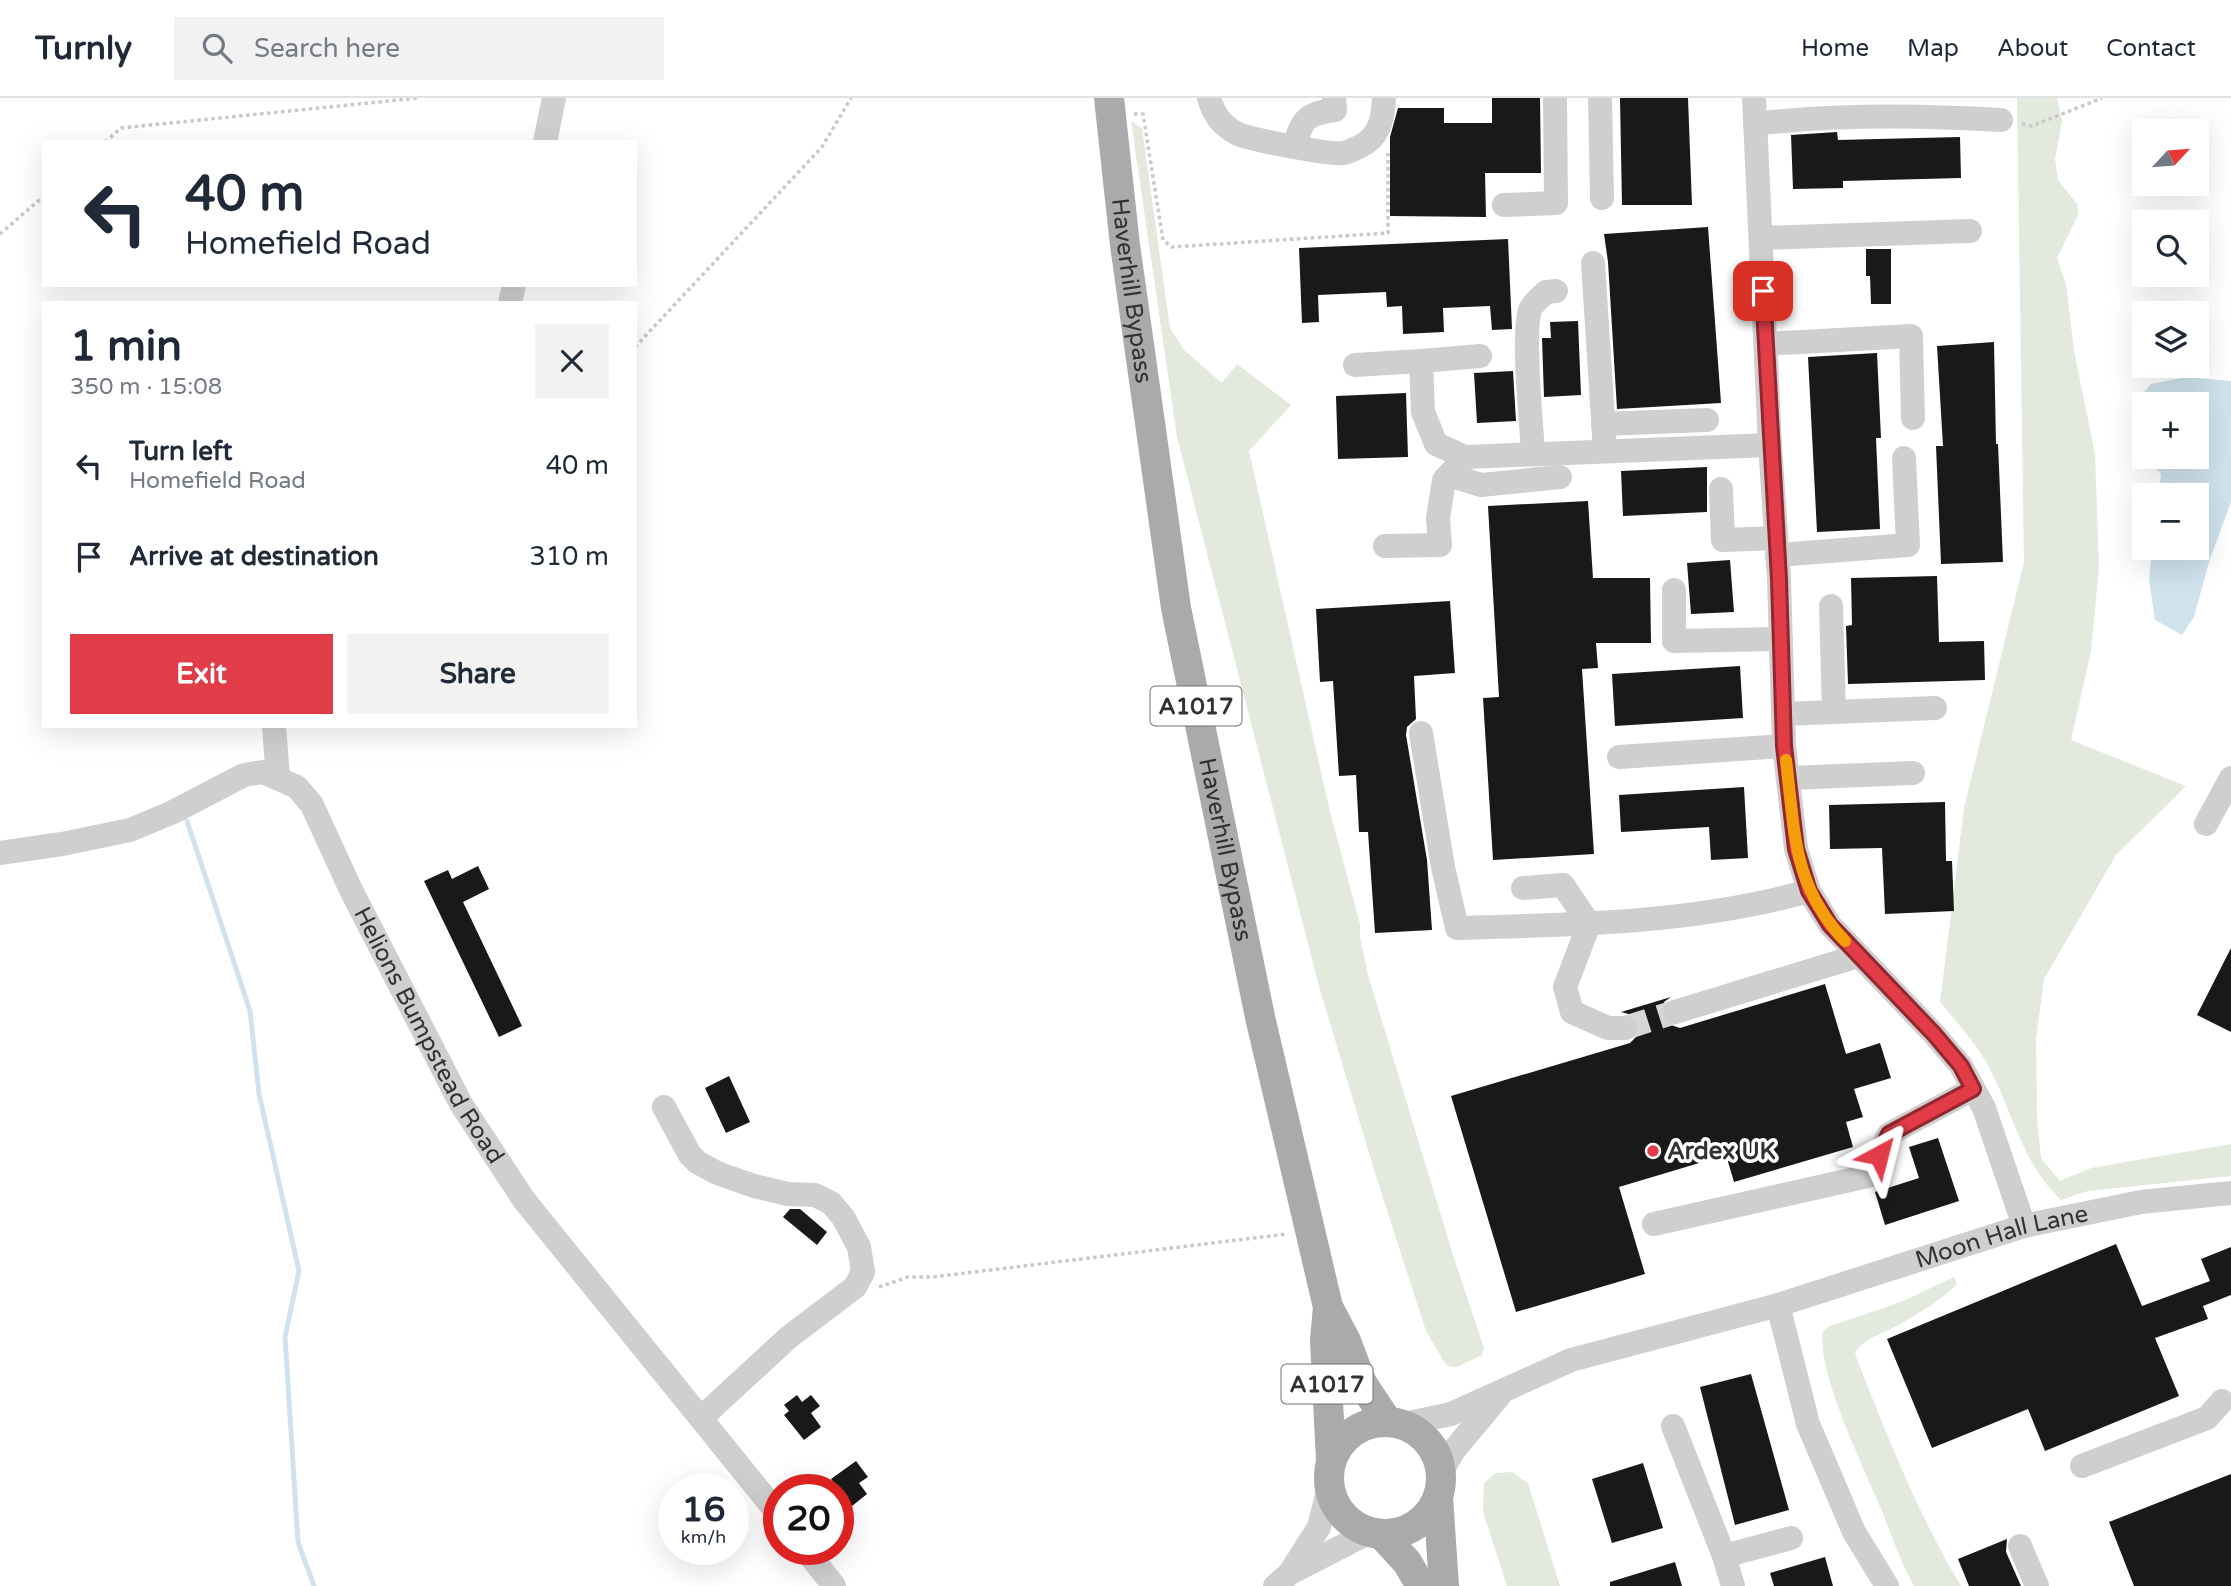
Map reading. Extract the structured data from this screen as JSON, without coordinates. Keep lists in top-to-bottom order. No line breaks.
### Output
{"streets":{"main road":["Haverhill Bypass","A1017"],"street":["Helions Bumpstead Road","Moon Hall Lane"]},"places":["Ardex UK"],"north":"top right","page":{"header":"Turnly","search":"Search here","nav":["Home","Map","About","Contact"],"map_buttons":["+","−"],"turn":["40 m","Homefield Road"],"heading":["1 min","350 m · 15:08"],"list":[{"name":"Turn left","note":"Homefield Road","value":"40 m"},{"name":"Arrive at destination","value":"310 m"}],"buttons":["Exit","Share"],"speed":"16 km/h","limit":"20"}}
